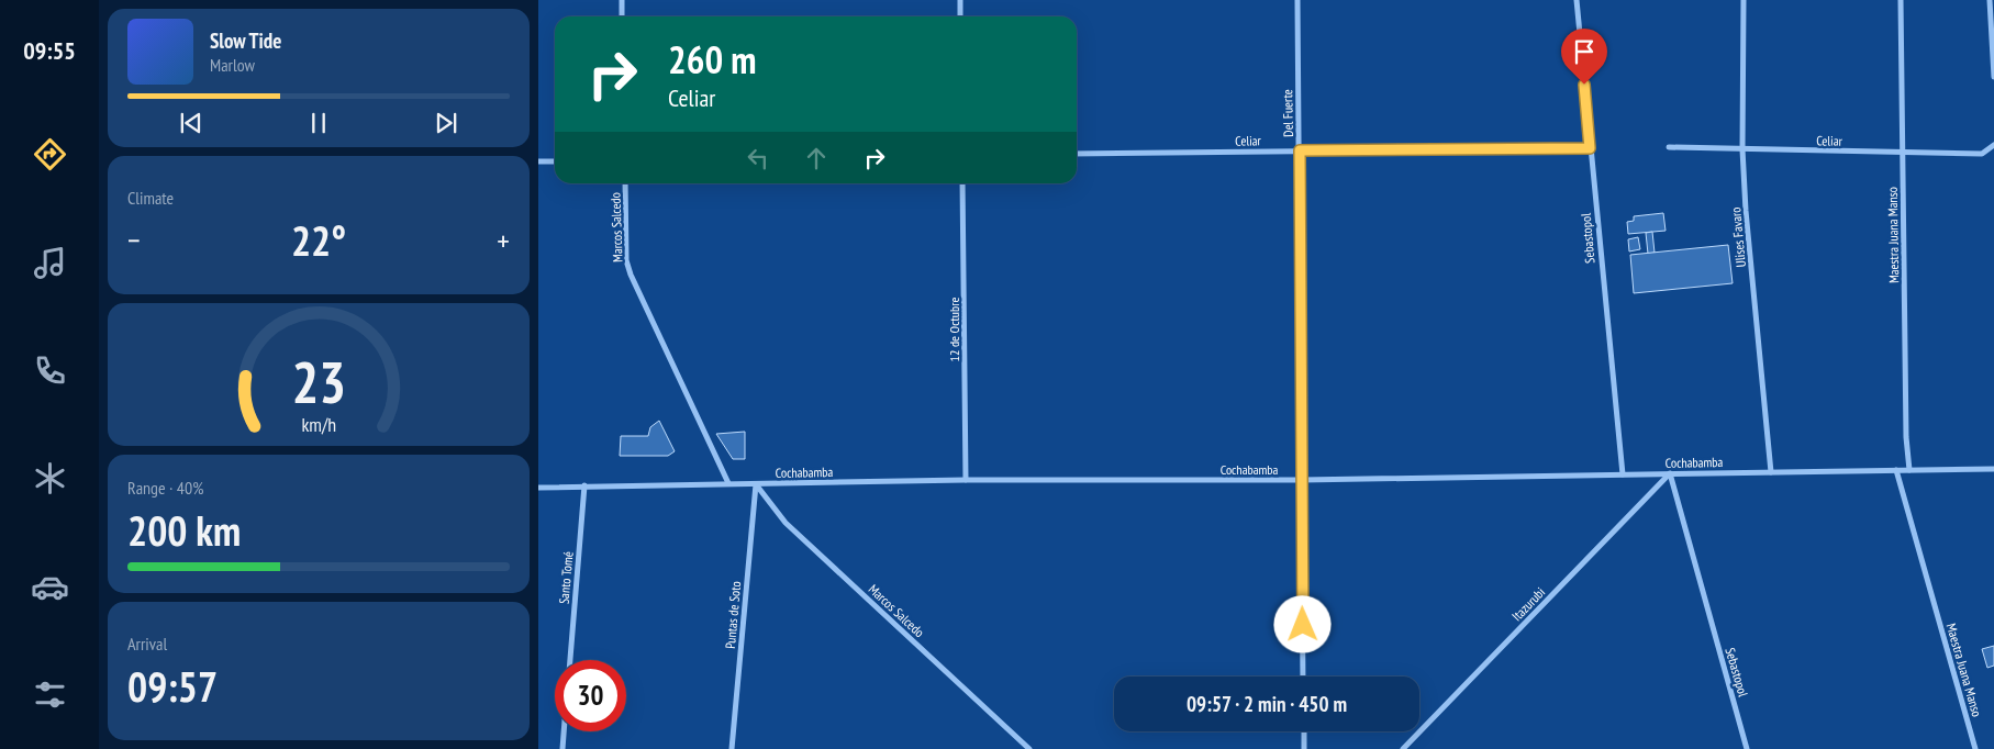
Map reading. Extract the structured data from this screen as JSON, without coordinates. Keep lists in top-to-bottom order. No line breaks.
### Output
{"streets":{"street":["Del Fuerte","Celiar","Marcos Salcedo","Maestra Juana Manso","Ulises Favaro","Sebastopol","12 de Octubre","Cochabamba","Santo Tomé","Itazurubi","Puntas de Soto"]},"crossings":[["Del Fuerte","Celiar"],["Del Fuerte","Cochabamba"],["Celiar","Maestra Juana Manso"],["Celiar","Ulises Favaro"],["Celiar","Sebastopol"],["Marcos Salcedo","Cochabamba"],["Marcos Salcedo","Puntas de Soto"],["Maestra Juana Manso","Cochabamba"],["Ulises Favaro","Cochabamba"],["Sebastopol","Cochabamba"],["Sebastopol","Itazurubi"],["12 de Octubre","Cochabamba"],["Cochabamba","Santo Tomé"],["Cochabamba","Itazurubi"],["Cochabamba","Puntas de Soto"]],"page":{"tabs":"09:55","turn":["260 m","Celiar"],"song":["Slow Tide","Marlow"],"tile":["Climate",["Range · 40%","200 km"],["Arrival","09:57"]],"heat":["−","22°","+"],"limit":"30","trip":"09:57 · 2 min · 450 m","gauge":["23","km/h"]}}
